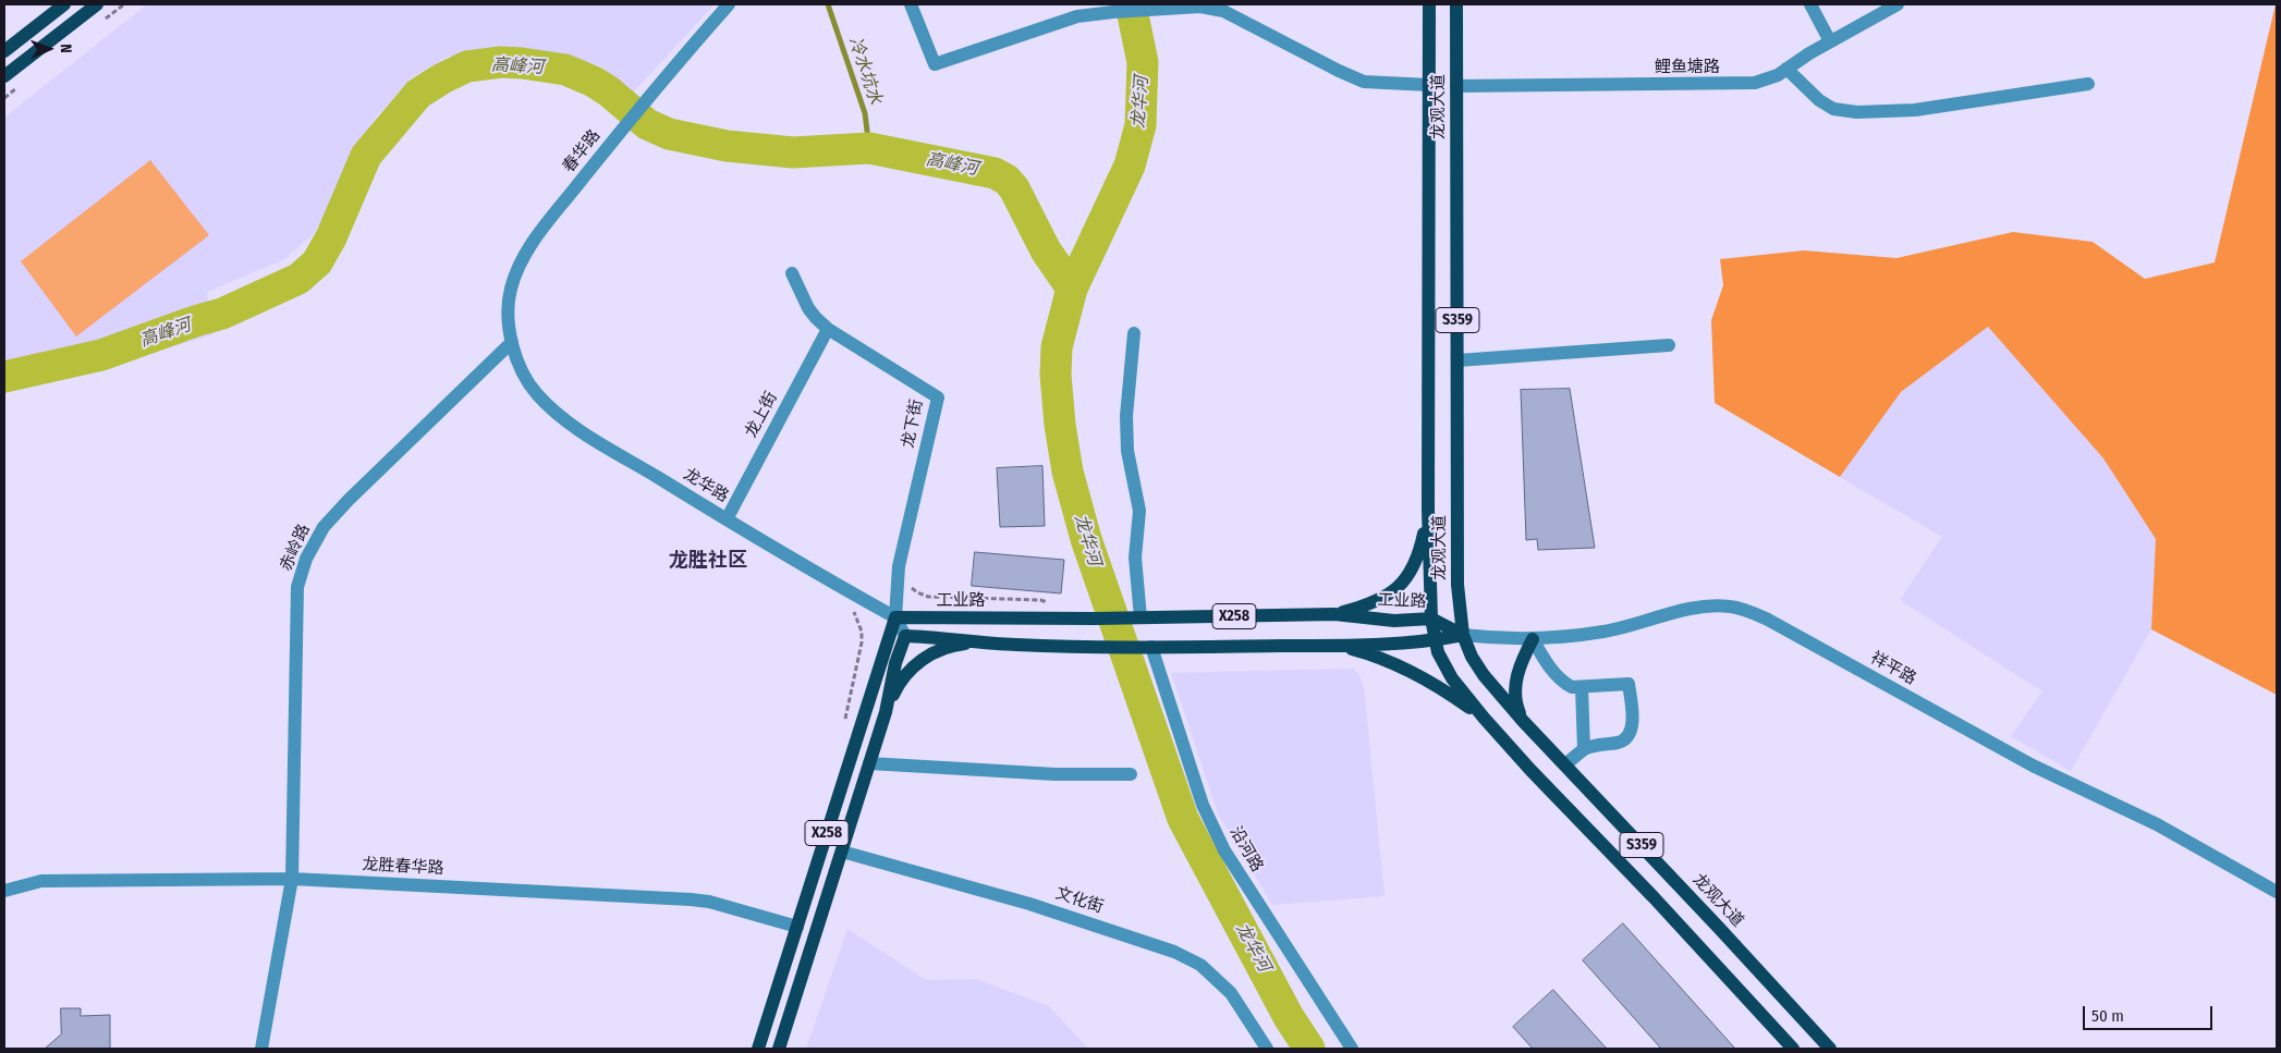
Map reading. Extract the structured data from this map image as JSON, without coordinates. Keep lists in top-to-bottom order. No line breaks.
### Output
{"streets":{"main road":["龙观大道","S359","工业路","X258"],"street":["鲤鱼塘路","春华路","龙上街","龙下街","龙华路","赤岭路","祥平路","沿河路","龙胜春华路","文化街"]},"crossings":[["鲤鱼塘路","龙观大道"],["龙观大道","工业路"],["龙观大道","X258"],["龙观大道","祥平路"],["春华路","龙华路"],["春华路","赤岭路"],["龙上街","龙下街"],["龙上街","龙华路"],["龙下街","龙华路"],["龙下街","工业路"],["龙下街","X258"],["龙华路","赤岭路"],["龙华路","工业路"],["龙华路","X258"],["赤岭路","龙胜春华路"],["工业路","X258"],["工业路","祥平路"],["X258","祥平路"],["X258","沿河路"],["X258","龙胜春华路"],["X258","文化街"]],"districts":["龙胜社区"],"water":["高峰河","冷水坑水","龙华河"],"scale_bar":"50 m","north":"right"}
